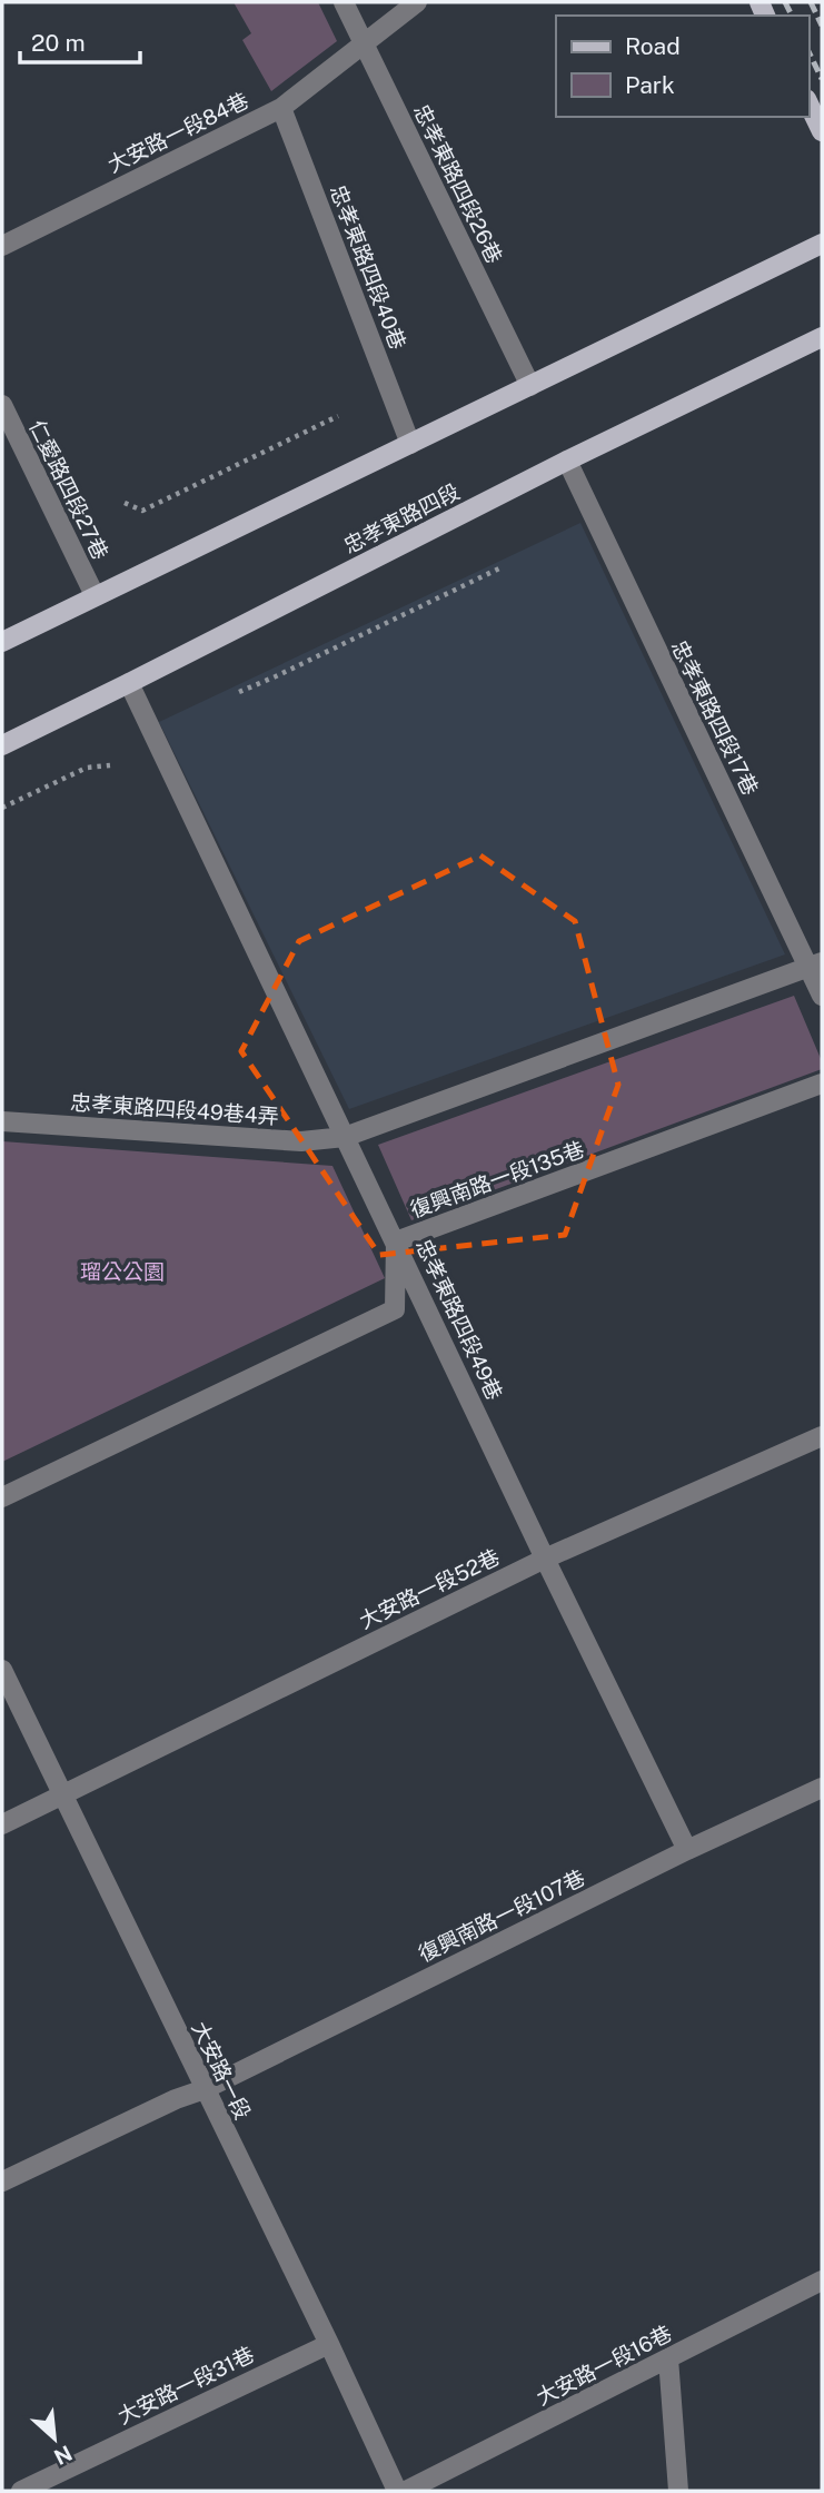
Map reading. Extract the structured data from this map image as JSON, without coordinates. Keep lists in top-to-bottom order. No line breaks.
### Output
{"streets":{"main road":["忠孝東路四段"],"street":["大安路一段84巷","忠孝東路四段26巷","忠孝東路四段40巷","仁愛路四段27巷","忠孝東路四段17巷","忠孝東路四段49巷4弄","復興南路一段135巷","忠孝東路四段49巷","大安路一段52巷","復興南路一段107巷","大安路一段","大安路一段16巷","大安路一段31巷"]},"crossings":[["大安路一段84巷","忠孝東路四段26巷"],["大安路一段84巷","忠孝東路四段40巷"],["忠孝東路四段","忠孝東路四段17巷"],["忠孝東路四段","忠孝東路四段49巷"],["忠孝東路四段49巷4弄","忠孝東路四段49巷"],["復興南路一段135巷","忠孝東路四段49巷"],["忠孝東路四段49巷","大安路一段52巷"],["忠孝東路四段49巷","復興南路一段107巷"],["大安路一段52巷","大安路一段"],["復興南路一段107巷","大安路一段"],["大安路一段","大安路一段31巷"]],"parks":["瑠公公園"],"legend":["Road","Park"],"scale_bar":"20 m","north":"bottom right"}
